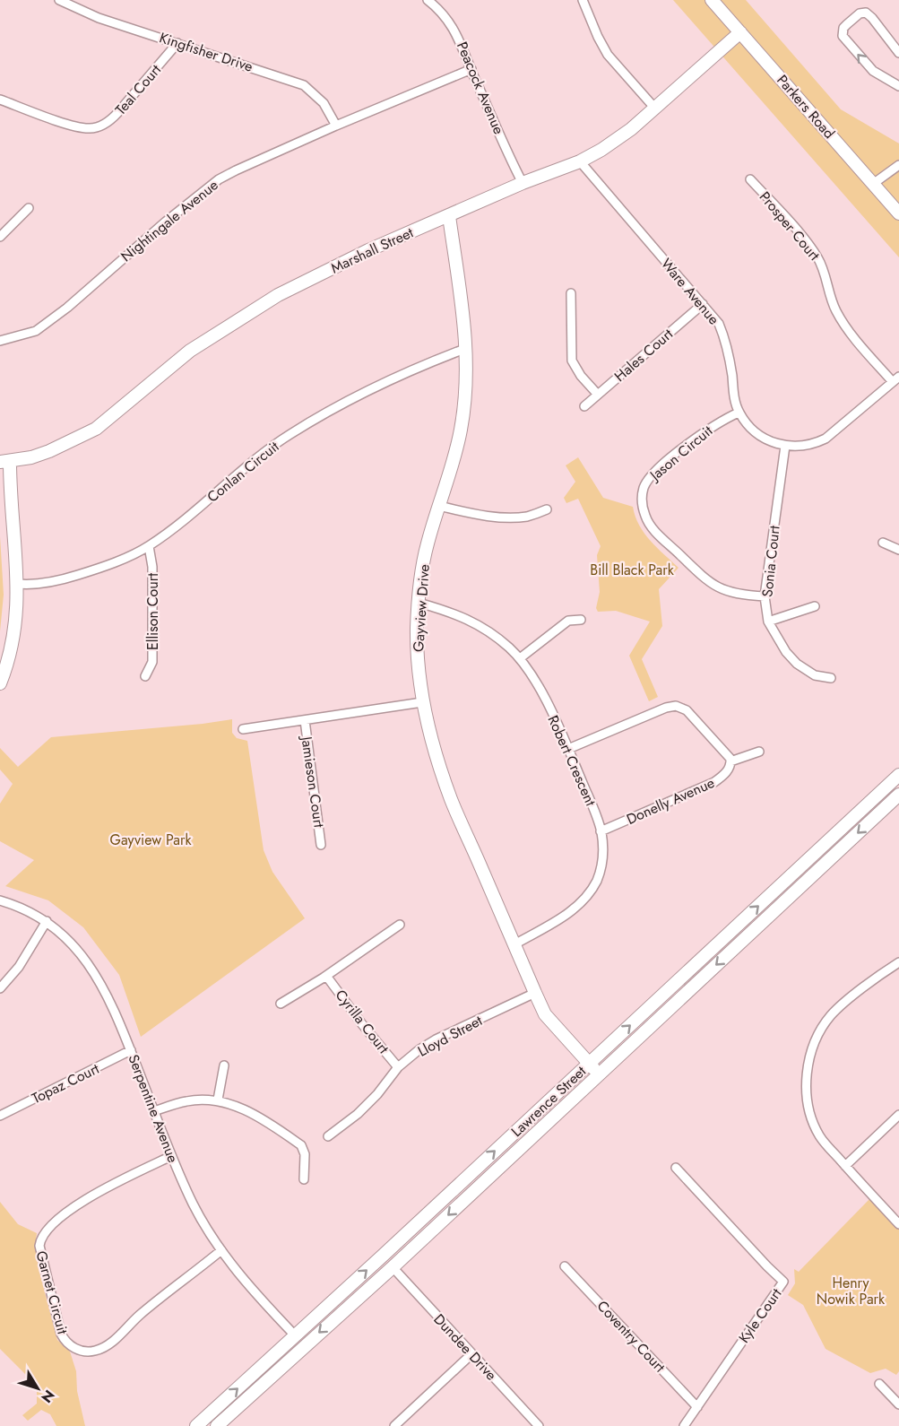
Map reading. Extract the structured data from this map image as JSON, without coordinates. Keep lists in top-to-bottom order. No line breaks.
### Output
{"streets":{"main road":["Parkers Road","Marshall Street","Gayview Drive","Lawrence Street"],"street":["Kingfisher Drive","Peacock Avenue","Teal Court","Nightingale Avenue","Prosper Court","Ware Avenue","Hales Court","Jason Circuit","Conlan Circuit","Sonia Court","Ellison Court","Robert Crescent","Jamieson Court","Donelly Avenue","Cyrilla Court","Lloyd Street","Topaz Court","Serpentine Avenue","Garnet Circuit","Kyle Court","Coventry Court","Dundee Drive"]},"crossings":[["Kingfisher Drive","Teal Court"],["Kingfisher Drive","Nightingale Avenue"],["Peacock Avenue","Nightingale Avenue"],["Peacock Avenue","Marshall Street"],["Parkers Road","Marshall Street"],["Marshall Street","Ware Avenue"],["Marshall Street","Gayview Drive"],["Ware Avenue","Hales Court"],["Ware Avenue","Jason Circuit"],["Jason Circuit","Sonia Court"],["Conlan Circuit","Gayview Drive"],["Conlan Circuit","Ellison Court"],["Gayview Drive","Robert Crescent"],["Gayview Drive","Jamieson Court"],["Gayview Drive","Lloyd Street"],["Gayview Drive","Lawrence Street"],["Robert Crescent","Donelly Avenue"],["Cyrilla Court","Lloyd Street"],["Topaz Court","Serpentine Avenue"],["Lawrence Street","Serpentine Avenue"],["Lawrence Street","Dundee Drive"],["Serpentine Avenue","Garnet Circuit"],["Kyle Court","Coventry Court"]],"parks":["Bill Black Park","Gayview Park","Henry Nowik Park"],"north":"bottom right"}
